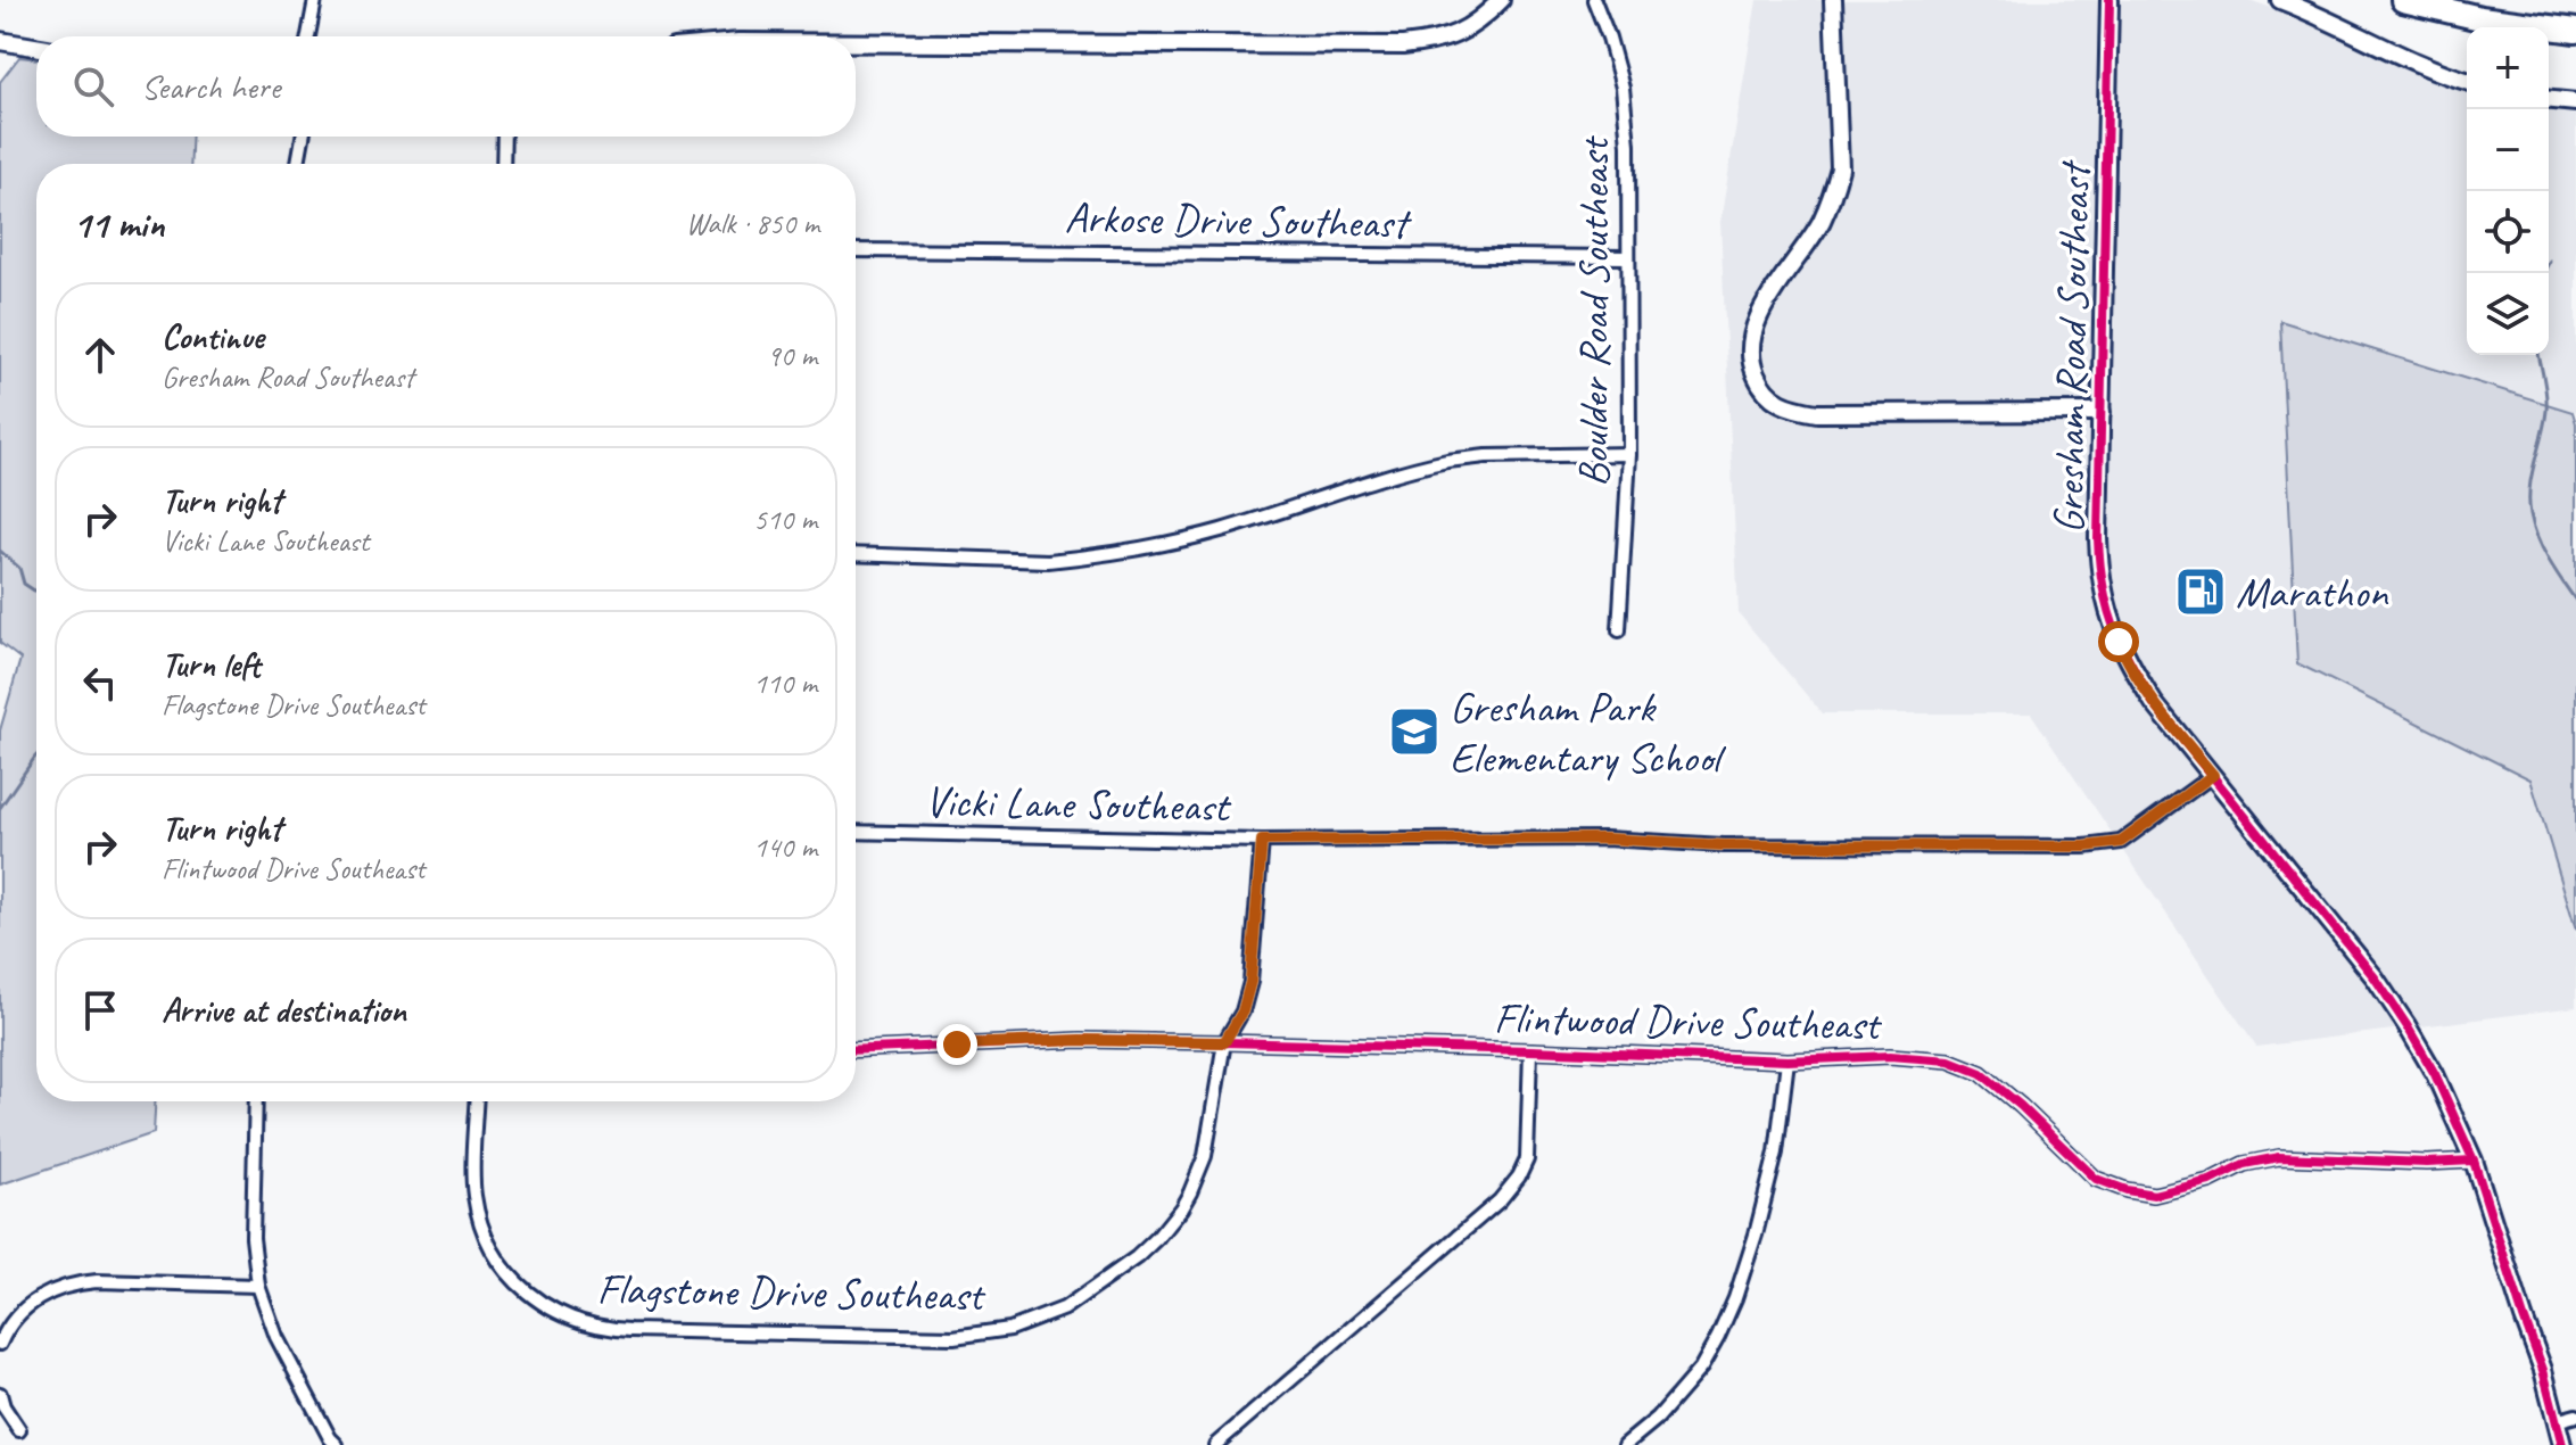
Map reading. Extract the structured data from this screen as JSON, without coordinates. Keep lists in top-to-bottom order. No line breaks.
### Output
{"streets":{"street":["Arkose Drive Southeast","Boulder Road Southeast","Gresham Road Southeast","Vicki Lane Southeast","Flintwood Drive Southeast","Flagstone Drive Southeast"]},"crossings":[["Arkose Drive Southeast","Boulder Road Southeast"],["Gresham Road Southeast","Vicki Lane Southeast"],["Gresham Road Southeast","Flintwood Drive Southeast"],["Vicki Lane Southeast","Flagstone Drive Southeast"],["Flintwood Drive Southeast","Flagstone Drive Southeast"]],"places":{"fuel station":["Marathon"],"school or university":["Gresham Park Elementary School"]},"page":{"map_buttons":["+","−"],"search":"Search here","heading":["11 min","Walk · 850 m"],"list":[["Continue","Gresham Road Southeast","90 m"],["Turn right","Vicki Lane Southeast","510 m"],["Turn left","Flagstone Drive Southeast","110 m"],["Turn right","Flintwood Drive Southeast","140 m"],"Arrive at destination"]}}
